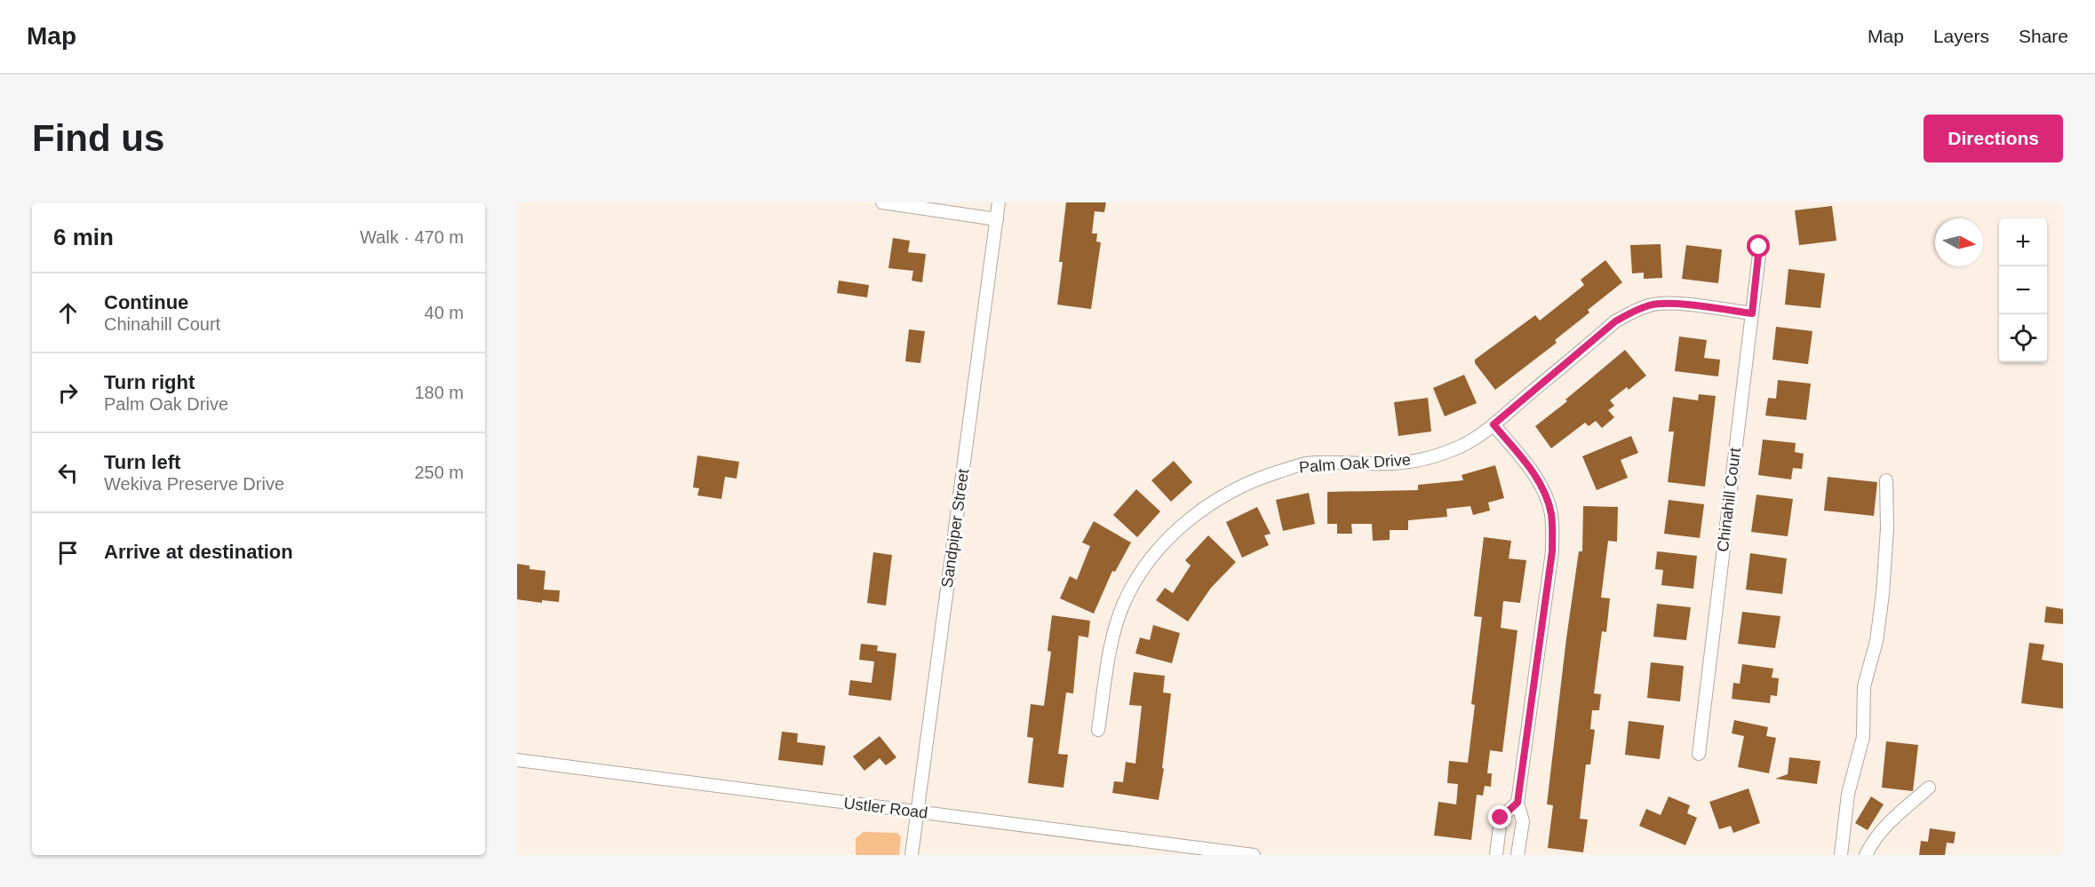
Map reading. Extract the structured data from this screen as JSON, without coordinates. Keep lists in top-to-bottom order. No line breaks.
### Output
{"streets":{"street":["Palm Oak Drive","Chinahill Court","Sandpiper Street","Ustler Road"]},"crossings":[["Palm Oak Drive","Chinahill Court"],["Sandpiper Street","Ustler Road"]],"north":"right","page":{"header":"Map","nav":["Map","Layers","Share"],"buttons":"Directions","title":"Find us","heading":["6 min","Walk · 470 m"],"map_buttons":["+","−"],"list":[["Continue","Chinahill Court","40 m"],["Turn right","Palm Oak Drive","180 m"],["Turn left","Wekiva Preserve Drive","250 m"],"Arrive at destination"]}}
